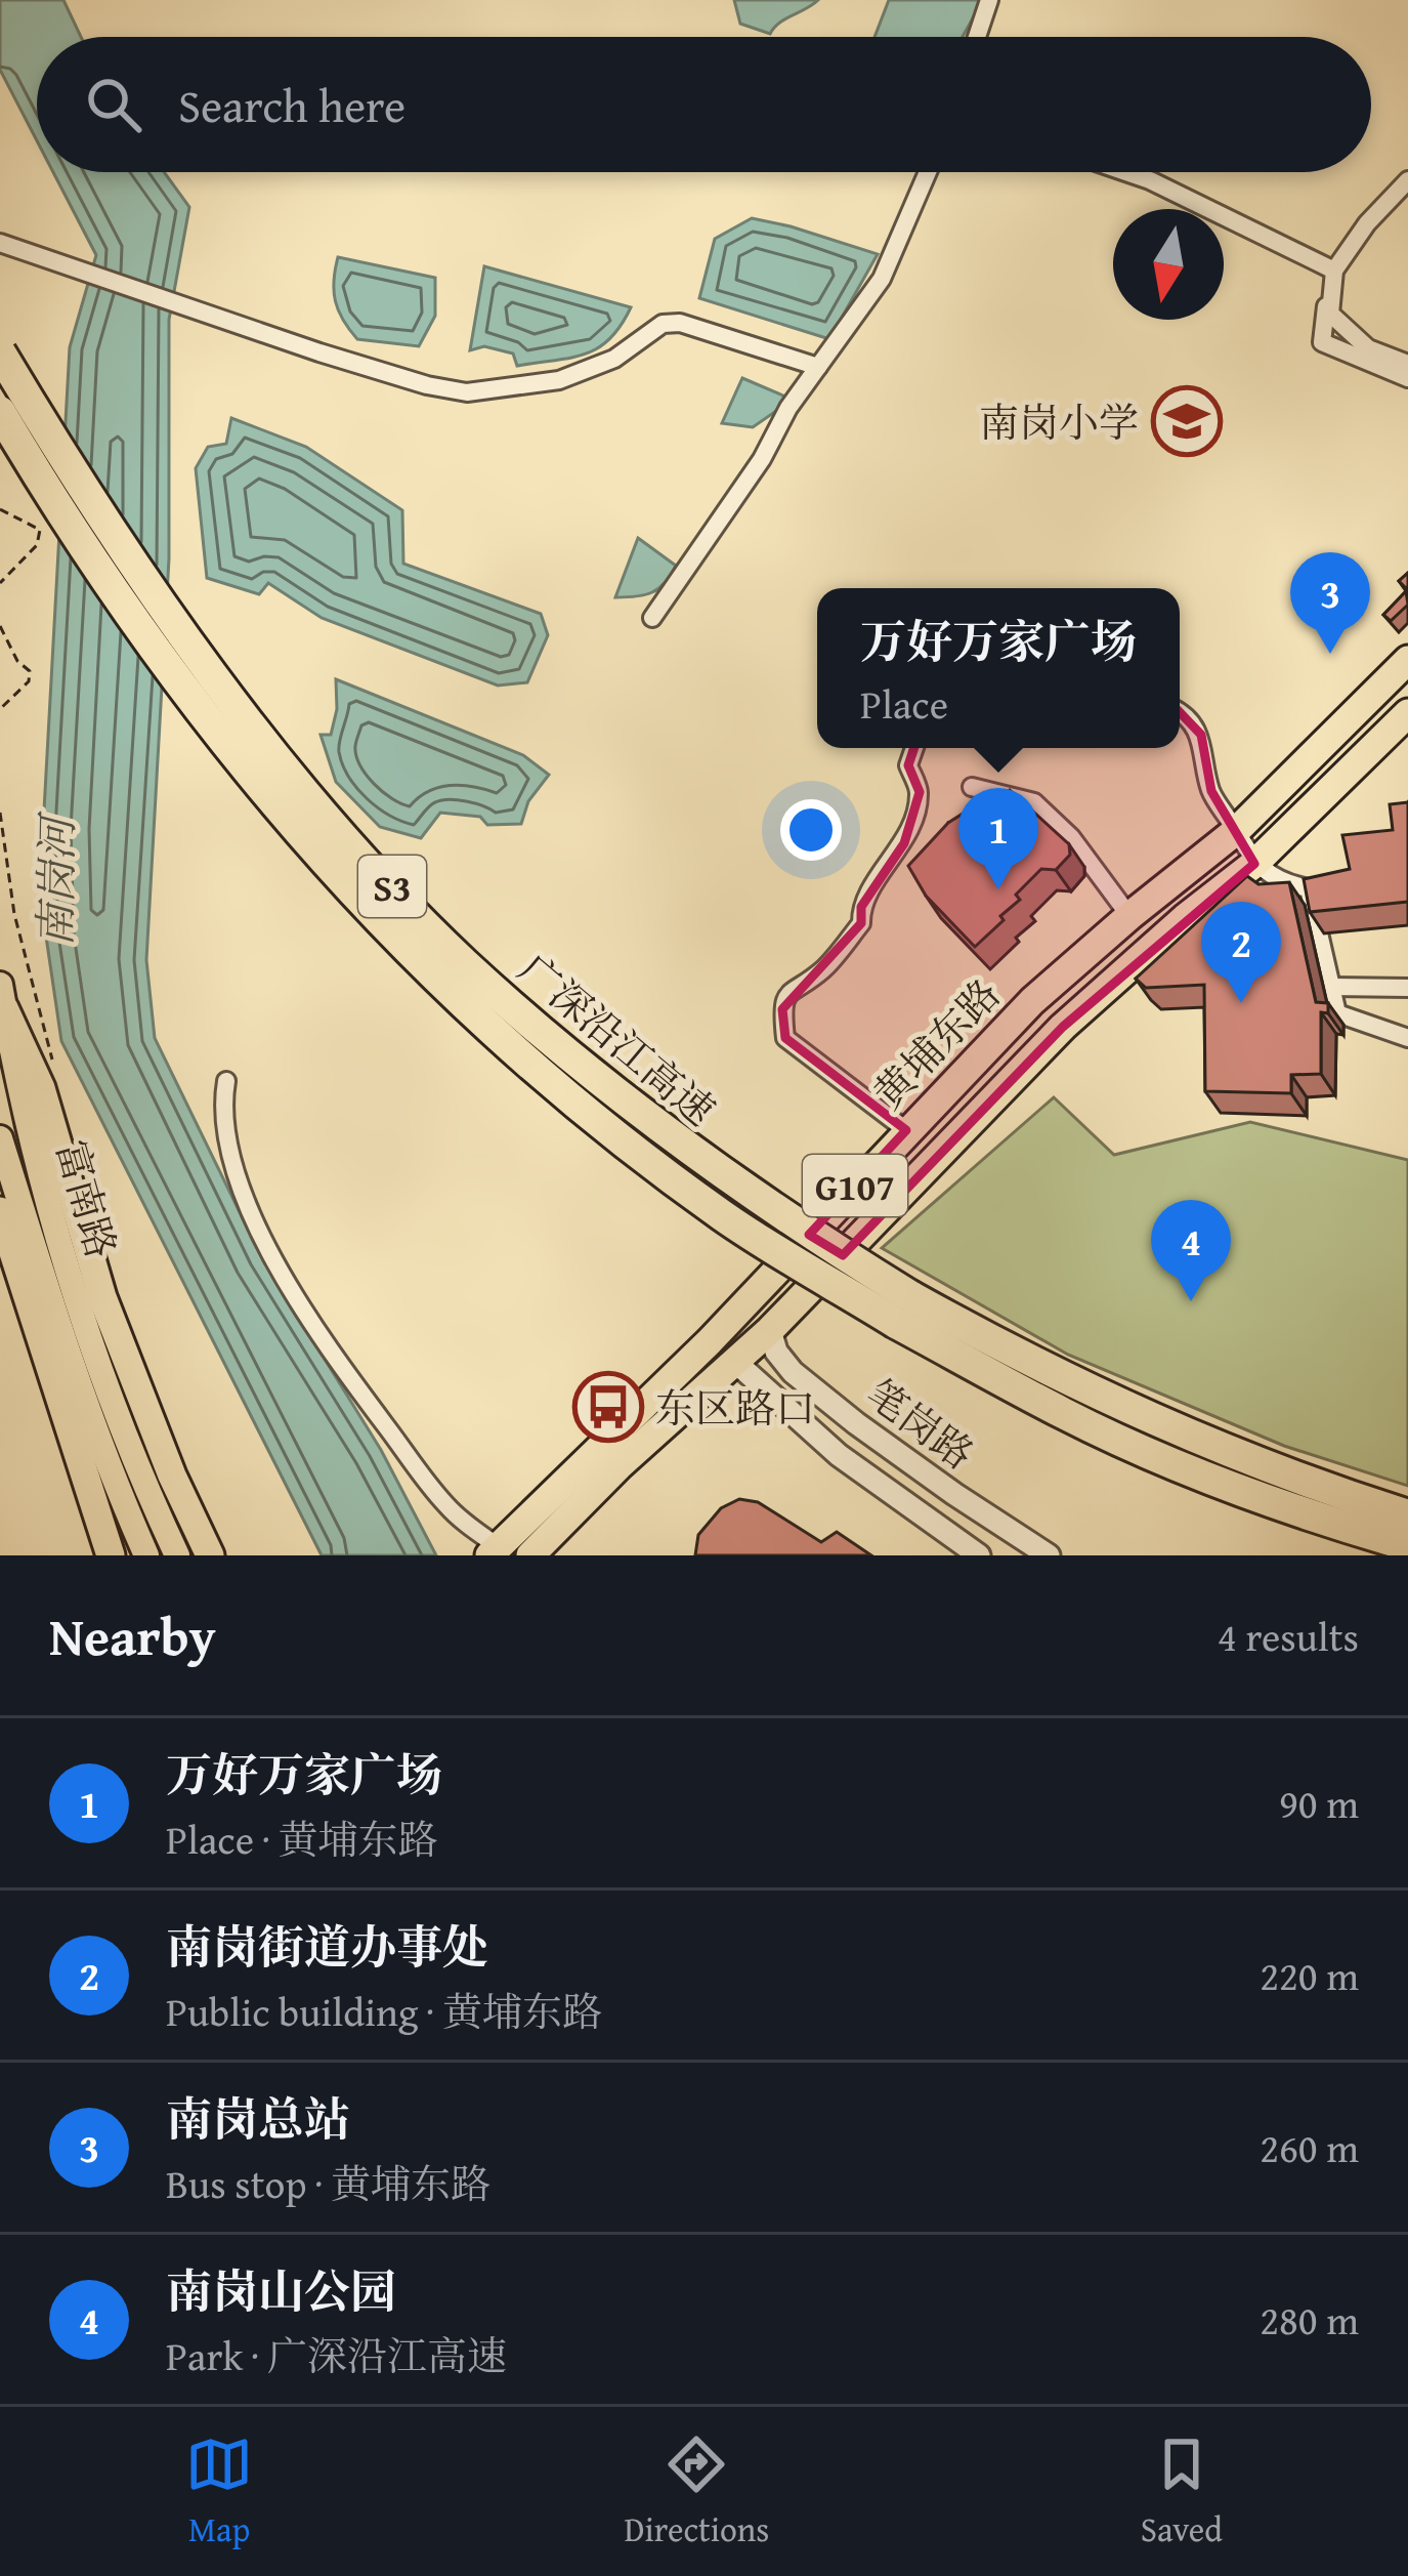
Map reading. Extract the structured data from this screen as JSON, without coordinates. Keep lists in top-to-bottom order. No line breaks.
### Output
{"streets":{"highway":["S3","广深沿江高速","黄埔东路","G107"],"main road":["富南路"],"street":["笔岗路"]},"crossings":[["黄埔东路","笔岗路"]],"water":["南岗河"],"places":{"school or university":["南岗小学"],"bus stop":["东区路口"]},"north":"bottom","page":{"search":"Search here","pins":["3","1","2","4"],"popup":["万好万家广场","Place"],"heading":["Nearby","4 results"],"list":[{"mark":"1","name":"万好万家广场","note":"Place · 黄埔东路","value":"90 m"},{"mark":"2","name":"南岗街道办事处","note":"Public building · 黄埔东路","value":"220 m"},{"mark":"3","name":"南岗总站","note":"Bus stop · 黄埔东路","value":"260 m"},{"mark":"4","name":"南岗山公园","note":"Park · 广深沿江高速","value":"280 m"}],"nav":["Map","Directions","Saved"]}}
